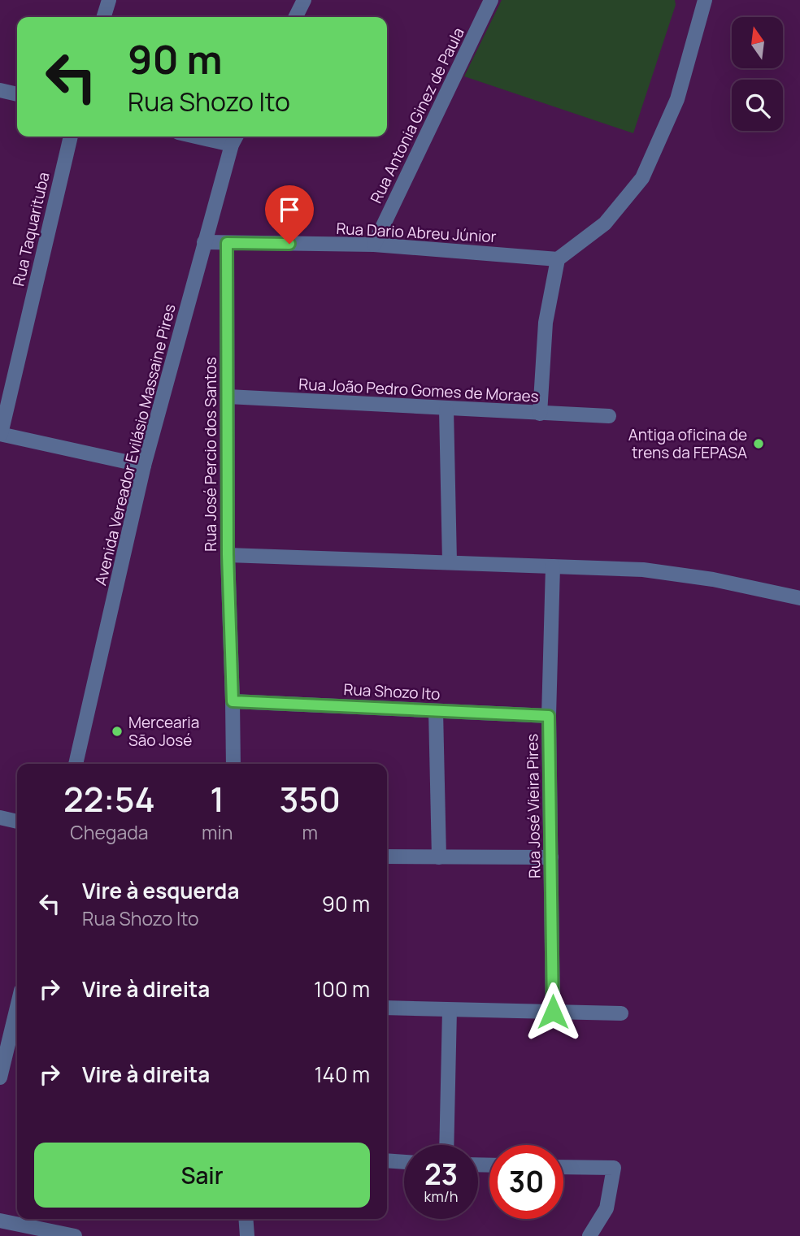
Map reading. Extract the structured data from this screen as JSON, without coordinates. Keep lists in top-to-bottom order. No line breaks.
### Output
{"streets":{"street":["Rua Antonia Ginez de Paula","Rua Taquarituba","Rua Dario Abreu Júnior","Rua João Pedro Gomes de Moraes","Avenida Vereador Evilásio Massaine Pires","Rua José Percio dos Santos","Rua Shozo Ito","Rua José Vieira Pires"]},"crossings":[["Rua Antonia Ginez de Paula","Rua Dario Abreu Júnior"],["Rua Dario Abreu Júnior","Avenida Vereador Evilásio Massaine Pires"],["Rua Dario Abreu Júnior","Rua José Percio dos Santos"],["Rua João Pedro Gomes de Moraes","Rua José Percio dos Santos"],["Rua José Percio dos Santos","Rua Shozo Ito"],["Rua Shozo Ito","Rua José Vieira Pires"]],"places":["Antiga oficina de trens da FEPASA","Mercearia São José"],"north":"top","page":{"turn":["90 m","Rua Shozo Ito"],"eta":["22:54","Chegada","1","min","350","m"],"list":[{"name":"Vire à esquerda","note":"Rua Shozo Ito","value":"90 m"},{"name":"Vire à direita","value":"100 m"},{"name":"Vire à direita","value":"140 m"}],"buttons":"Sair","speed":"23 km/h","limit":"30"}}
